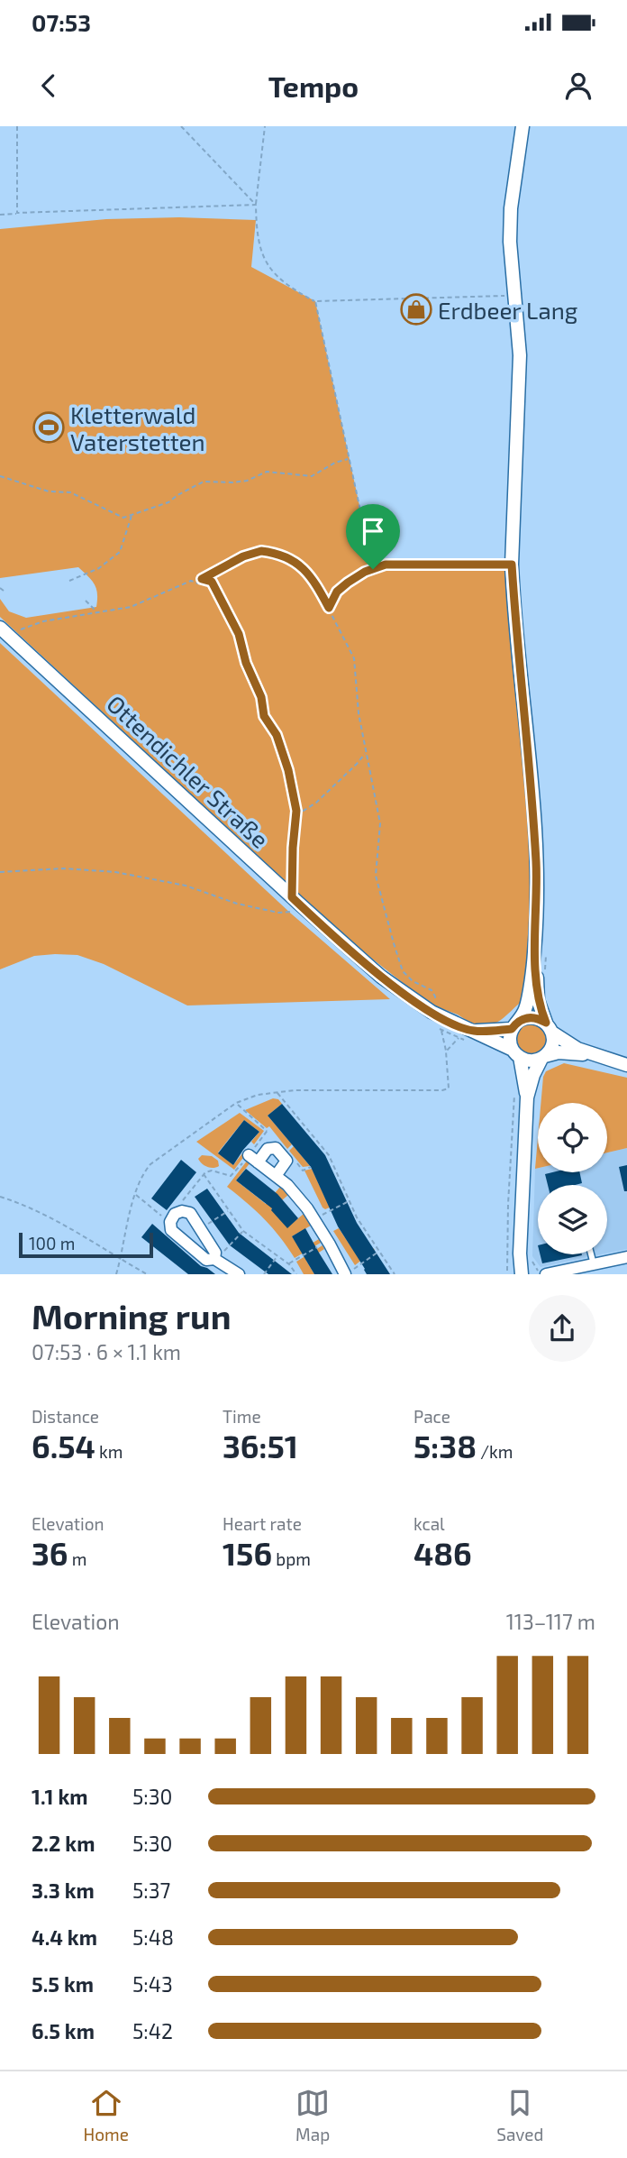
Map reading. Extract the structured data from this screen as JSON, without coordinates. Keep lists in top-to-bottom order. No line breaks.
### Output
{"streets":{"street":["Ottendichler Straße"]},"places":{"shop":["Erdbeer Lang"],"sports":["Kletterwald Vaterstetten"]},"scale_bar":"100 m","page":{"status":"07:53","header":"Tempo","scale":"100 m","heading":["Morning run","07:53 · 6 × 1.1 km"],"stats":[["Distance","6.54 km"],["Time","36:51"],["Pace","5:38 /km"],["Elevation","36 m"],["Heart rate","156 bpm"],["kcal","486"]],"chart":["Elevation","113–117 m"],"list":[{"name":"1.1 km","note":"5:30"},{"name":"2.2 km","note":"5:30"},{"name":"3.3 km","note":"5:37"},{"name":"4.4 km","note":"5:48"},{"name":"5.5 km","note":"5:43"},{"name":"6.5 km","note":"5:42"}],"tabs":["Home","Map","Saved"]}}
